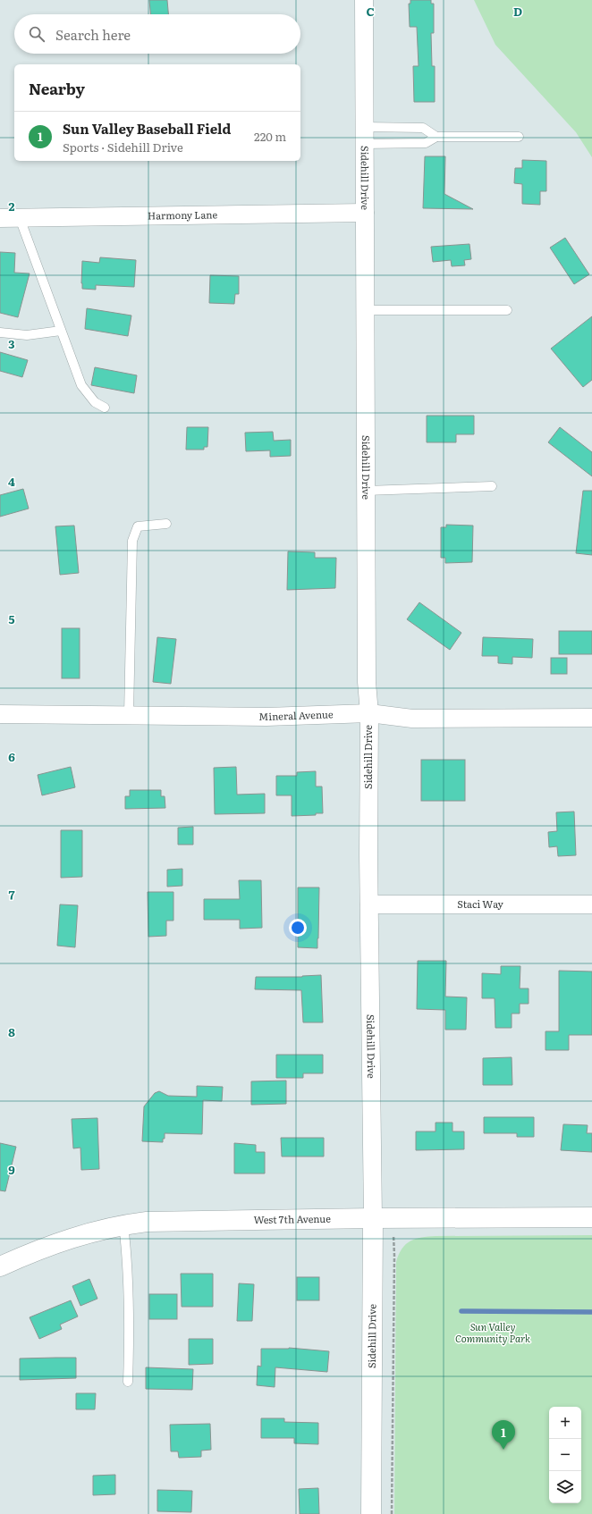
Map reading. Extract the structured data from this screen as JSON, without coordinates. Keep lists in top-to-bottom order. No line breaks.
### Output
{"streets":{"main road":["Sidehill Drive","West 7th Avenue"],"street":["Harmony Lane","Mineral Avenue","Staci Way"]},"crossings":[["Sidehill Drive","Harmony Lane"],["Sidehill Drive","Mineral Avenue"],["Sidehill Drive","Staci Way"],["Sidehill Drive","West 7th Avenue"]],"parks":["Sun Valley Community Park"],"page":{"search":"Search here","heading":"Nearby","list":[{"mark":"1","name":"Sun Valley Baseball Field","note":"Sports · Sidehill Drive","value":"220 m"}],"map_buttons":["+","−"],"pins":"1"},"grid":{"columns":["C","D"],"rows":["2","3","4","5","6","7","8","9"]}}
